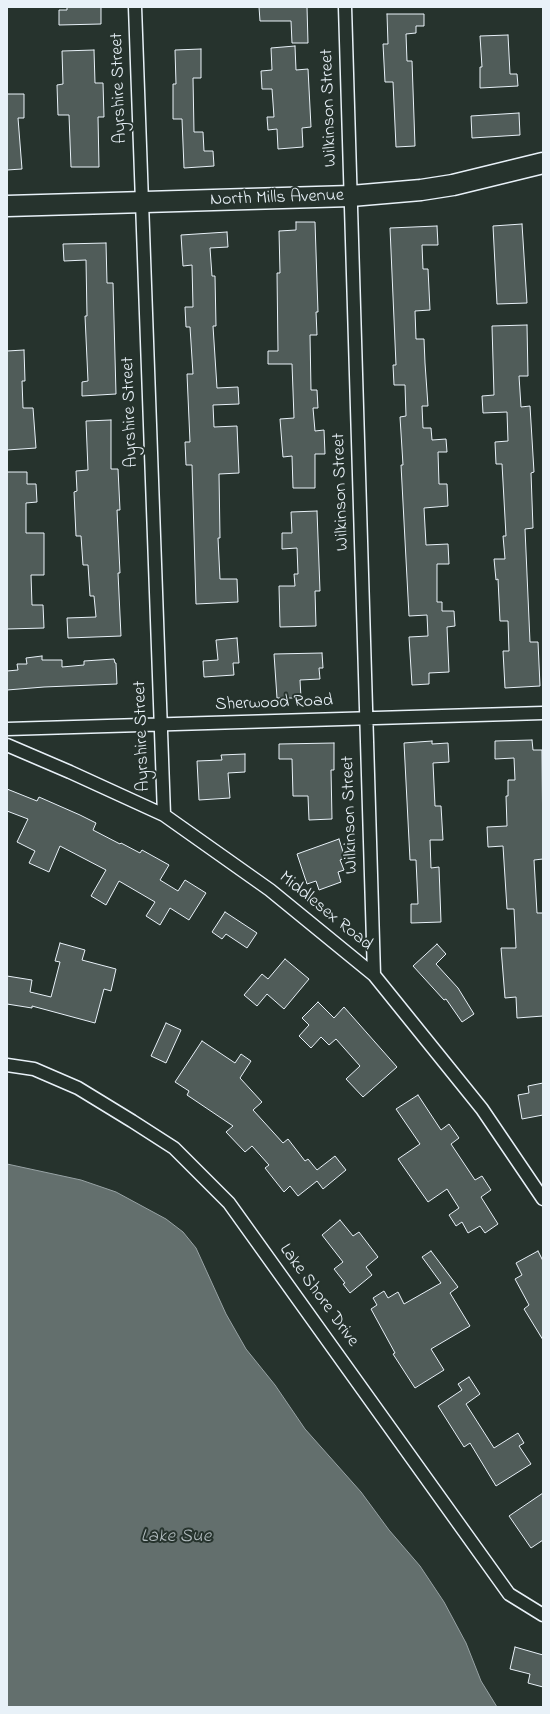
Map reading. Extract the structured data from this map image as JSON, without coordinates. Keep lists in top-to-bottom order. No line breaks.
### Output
{"streets":{"main road":["North Mills Avenue"],"street":["Ayrshire Street","Wilkinson Street","Sherwood Road","Middlesex Road","Lake Shore Drive"]},"crossings":[["Ayrshire Street","North Mills Avenue"],["Ayrshire Street","Sherwood Road"],["Ayrshire Street","Middlesex Road"],["Wilkinson Street","North Mills Avenue"],["Wilkinson Street","Sherwood Road"],["Wilkinson Street","Middlesex Road"]],"water":["Lake Sue"]}
